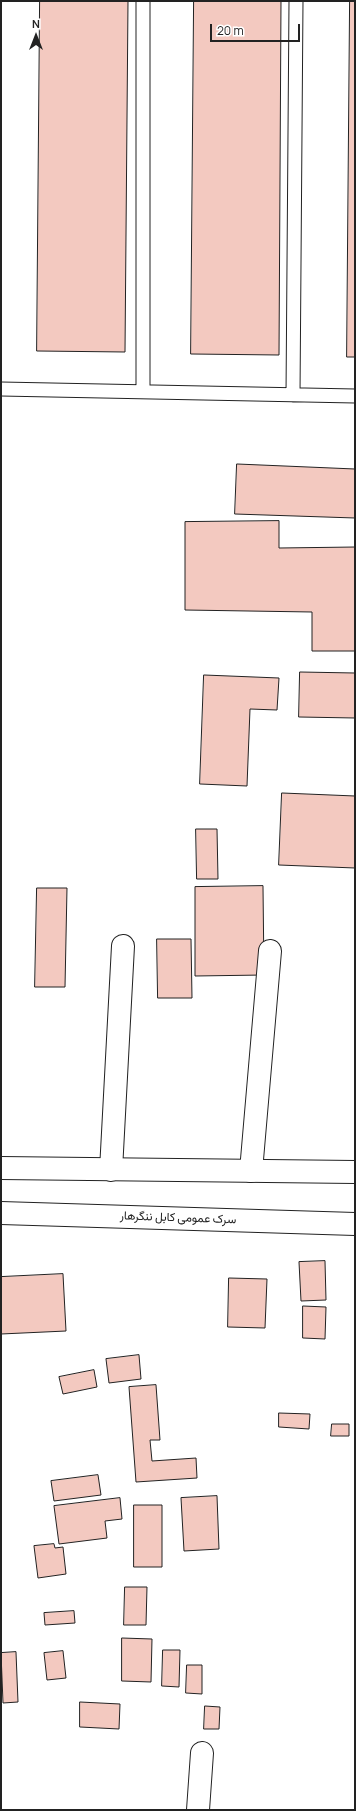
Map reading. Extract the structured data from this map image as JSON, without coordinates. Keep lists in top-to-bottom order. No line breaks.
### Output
{"streets":{"main road":["سرک عمومی کابل ننگرهار"]},"scale_bar":"20 m","north":"top"}
